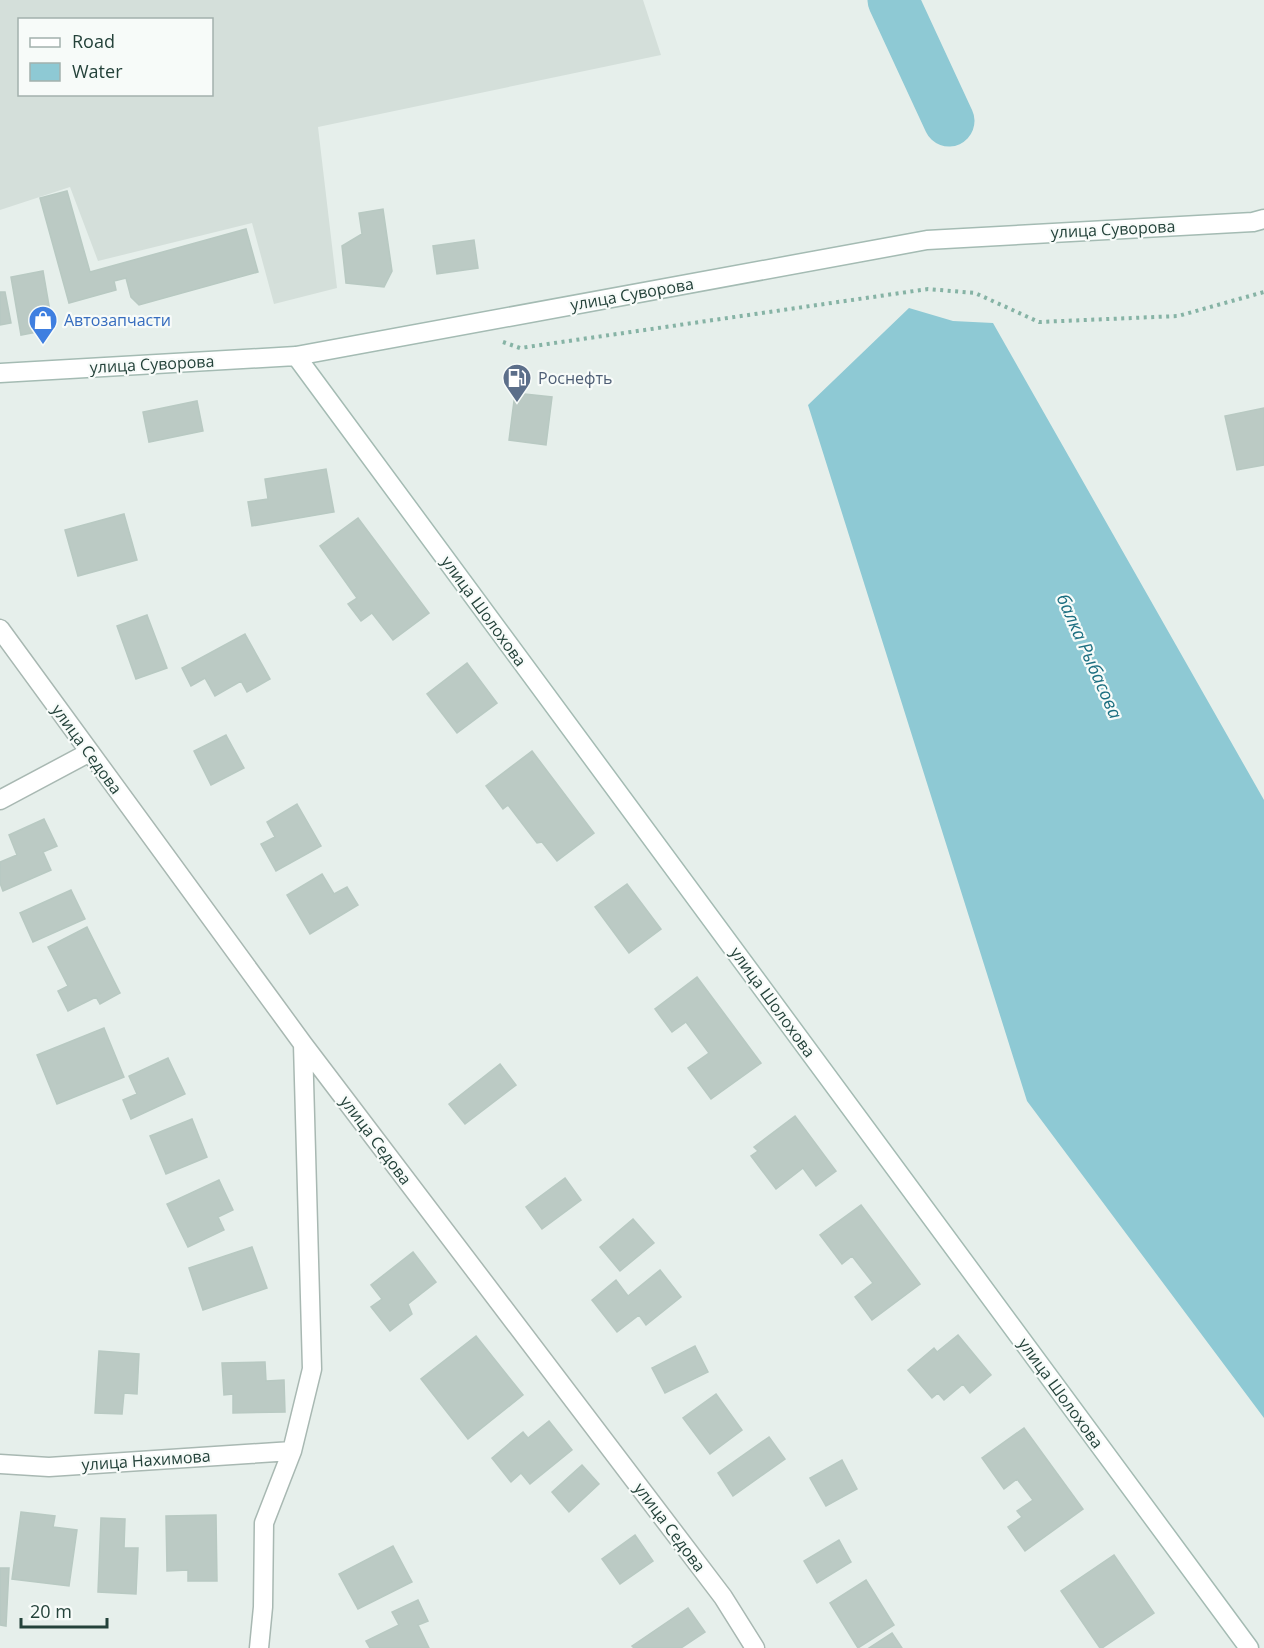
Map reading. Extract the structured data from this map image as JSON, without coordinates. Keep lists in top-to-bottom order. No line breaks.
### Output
{"streets":{"main road":["улица Суворова","улица Шолохова","улица Седова","улица Нахимова"]},"crossings":[["улица Суворова","улица Шолохова"]],"water":["балка Рыбасова"],"places":{"shop":["Автозапчасти"],"fuel station":["Роснефть"]},"legend":["Road","Water"],"scale_bar":"20 m"}
